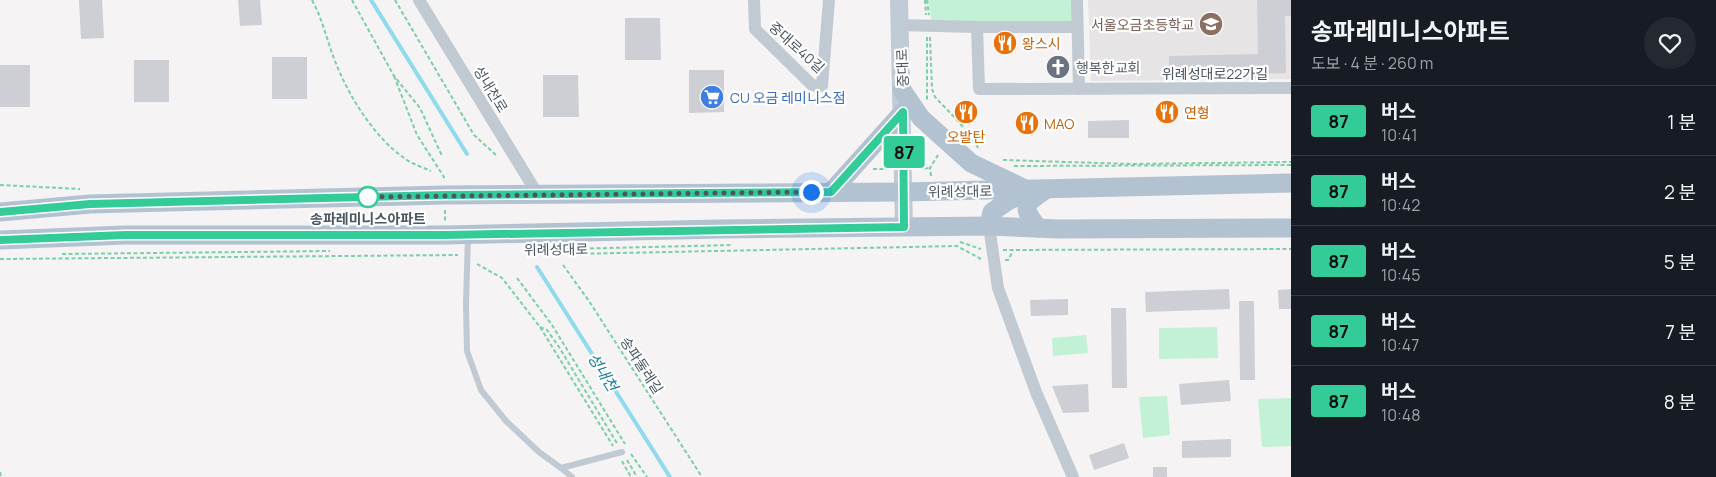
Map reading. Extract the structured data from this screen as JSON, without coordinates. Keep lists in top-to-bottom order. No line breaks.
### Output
{"streets":{"main road":["중대로","위례성대로"],"street":["중대로40길","위례성대로22가길","성내천로"],"path":["송파둘레길"]},"crossings":[["중대로","위례성대로"],["성내천로","위례성대로"]],"water":["성내천"],"places":{"school or university":["서울오금초등학교"],"restaurant":["왕스시","오발탄","연형","MAO"],"church":["행복한교회"],"supermarket":["CU 오금 레미니스점"],"other":["송파레미니스아파트"]},"lines":["bus line 87"],"page":{"on_map":"87","heading":["송파레미니스아파트","도보 · 4 분 · 260 m"],"list":[{"mark":"87","name":"버스","note":"10:41","value":"1 분"},{"mark":"87","name":"버스","note":"10:42","value":"2 분"},{"mark":"87","name":"버스","note":"10:45","value":"5 분"},{"mark":"87","name":"버스","note":"10:47","value":"7 분"},{"mark":"87","name":"버스","note":"10:48","value":"8 분"}]}}
